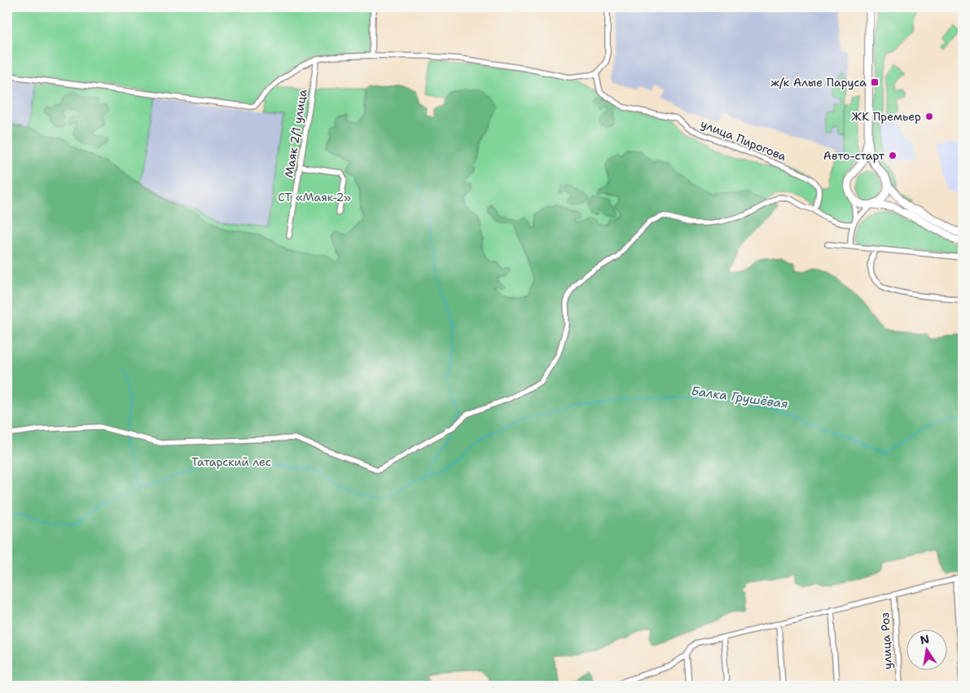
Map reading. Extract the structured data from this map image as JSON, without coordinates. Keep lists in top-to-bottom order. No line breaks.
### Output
{"streets":{"street":["Маяк 2/1 улица","улица Пирогова","улица Роз"]},"water":["Балка Грушёвая"],"parks":["СТ «Маяк-2»","Татарский лес"],"places":{"transit":["ж/к Алые Паруса"],"other":["ЖК Премьер","Авто-старт"]},"north":"top"}
